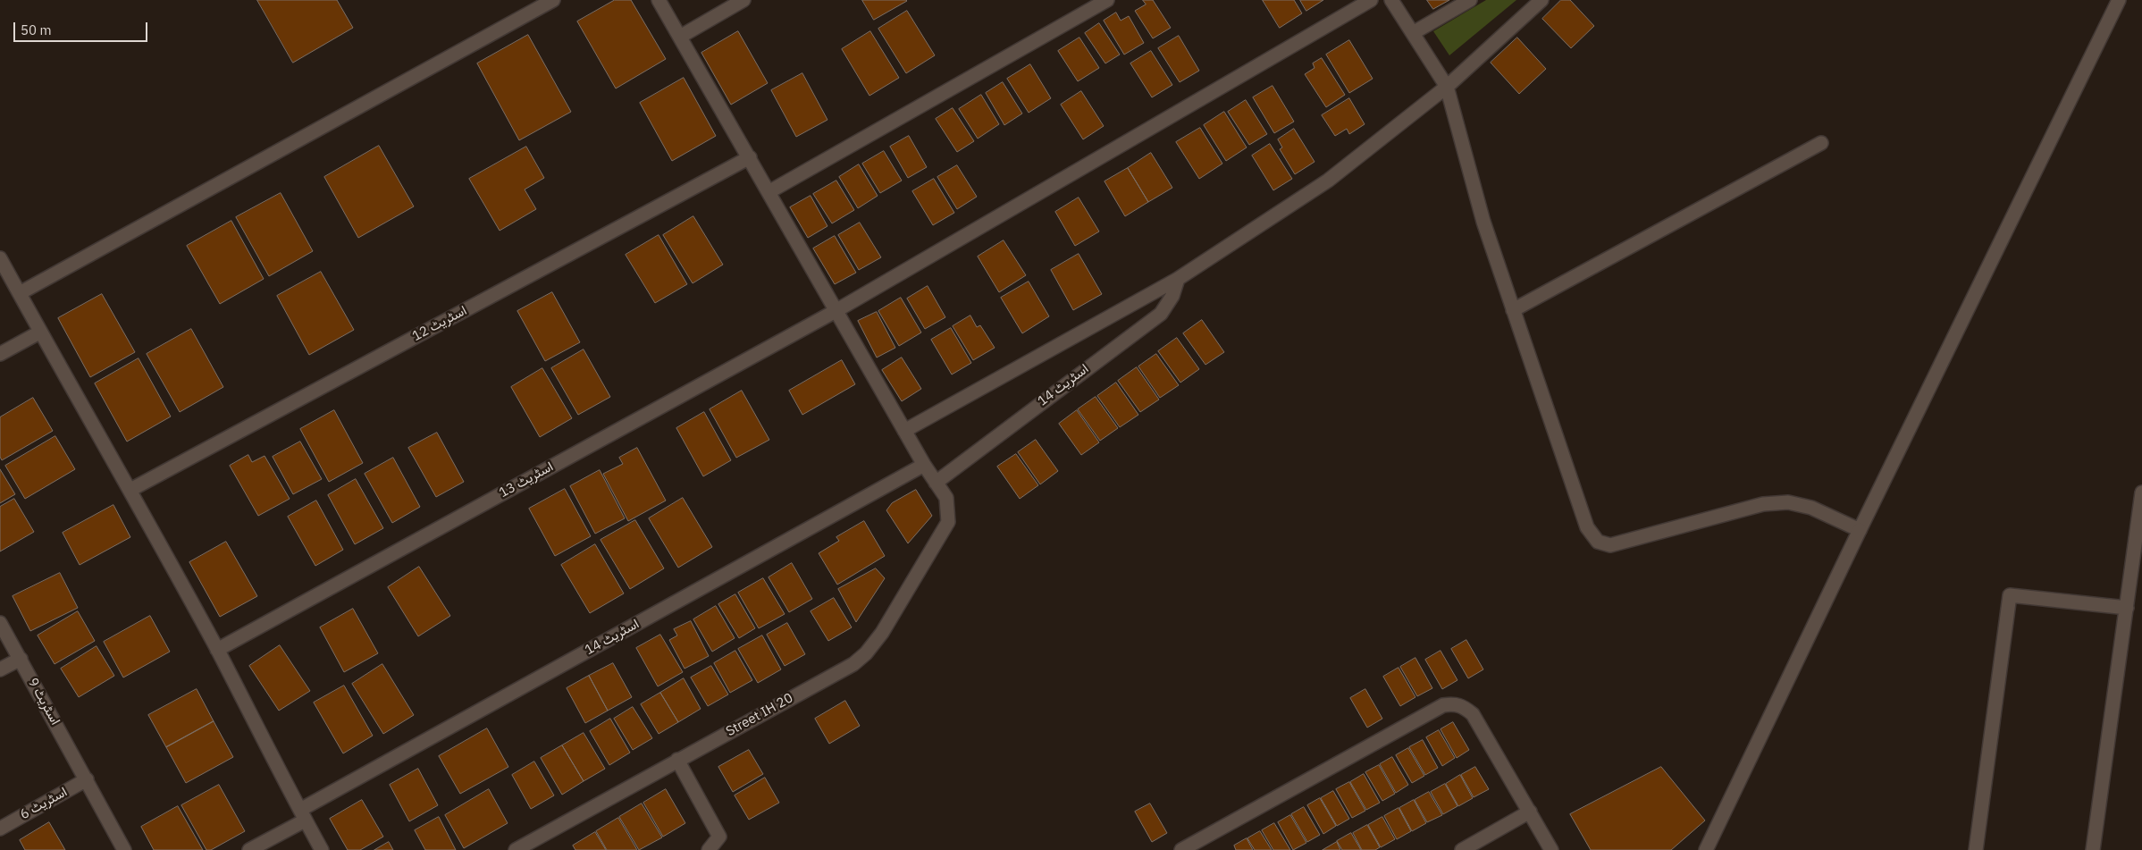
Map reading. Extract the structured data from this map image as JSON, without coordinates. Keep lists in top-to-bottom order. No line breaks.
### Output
{"streets":{"street":["اسٹریٹ 12","اسٹریٹ 14","اسٹریٹ 13","اسٹریٹ 9","Street IH 20","اسٹریٹ 6"]},"crossings":[["اسٹریٹ 14","Street IH 20"],["اسٹریٹ 9","اسٹریٹ 6"]],"scale_bar":"50 m"}
